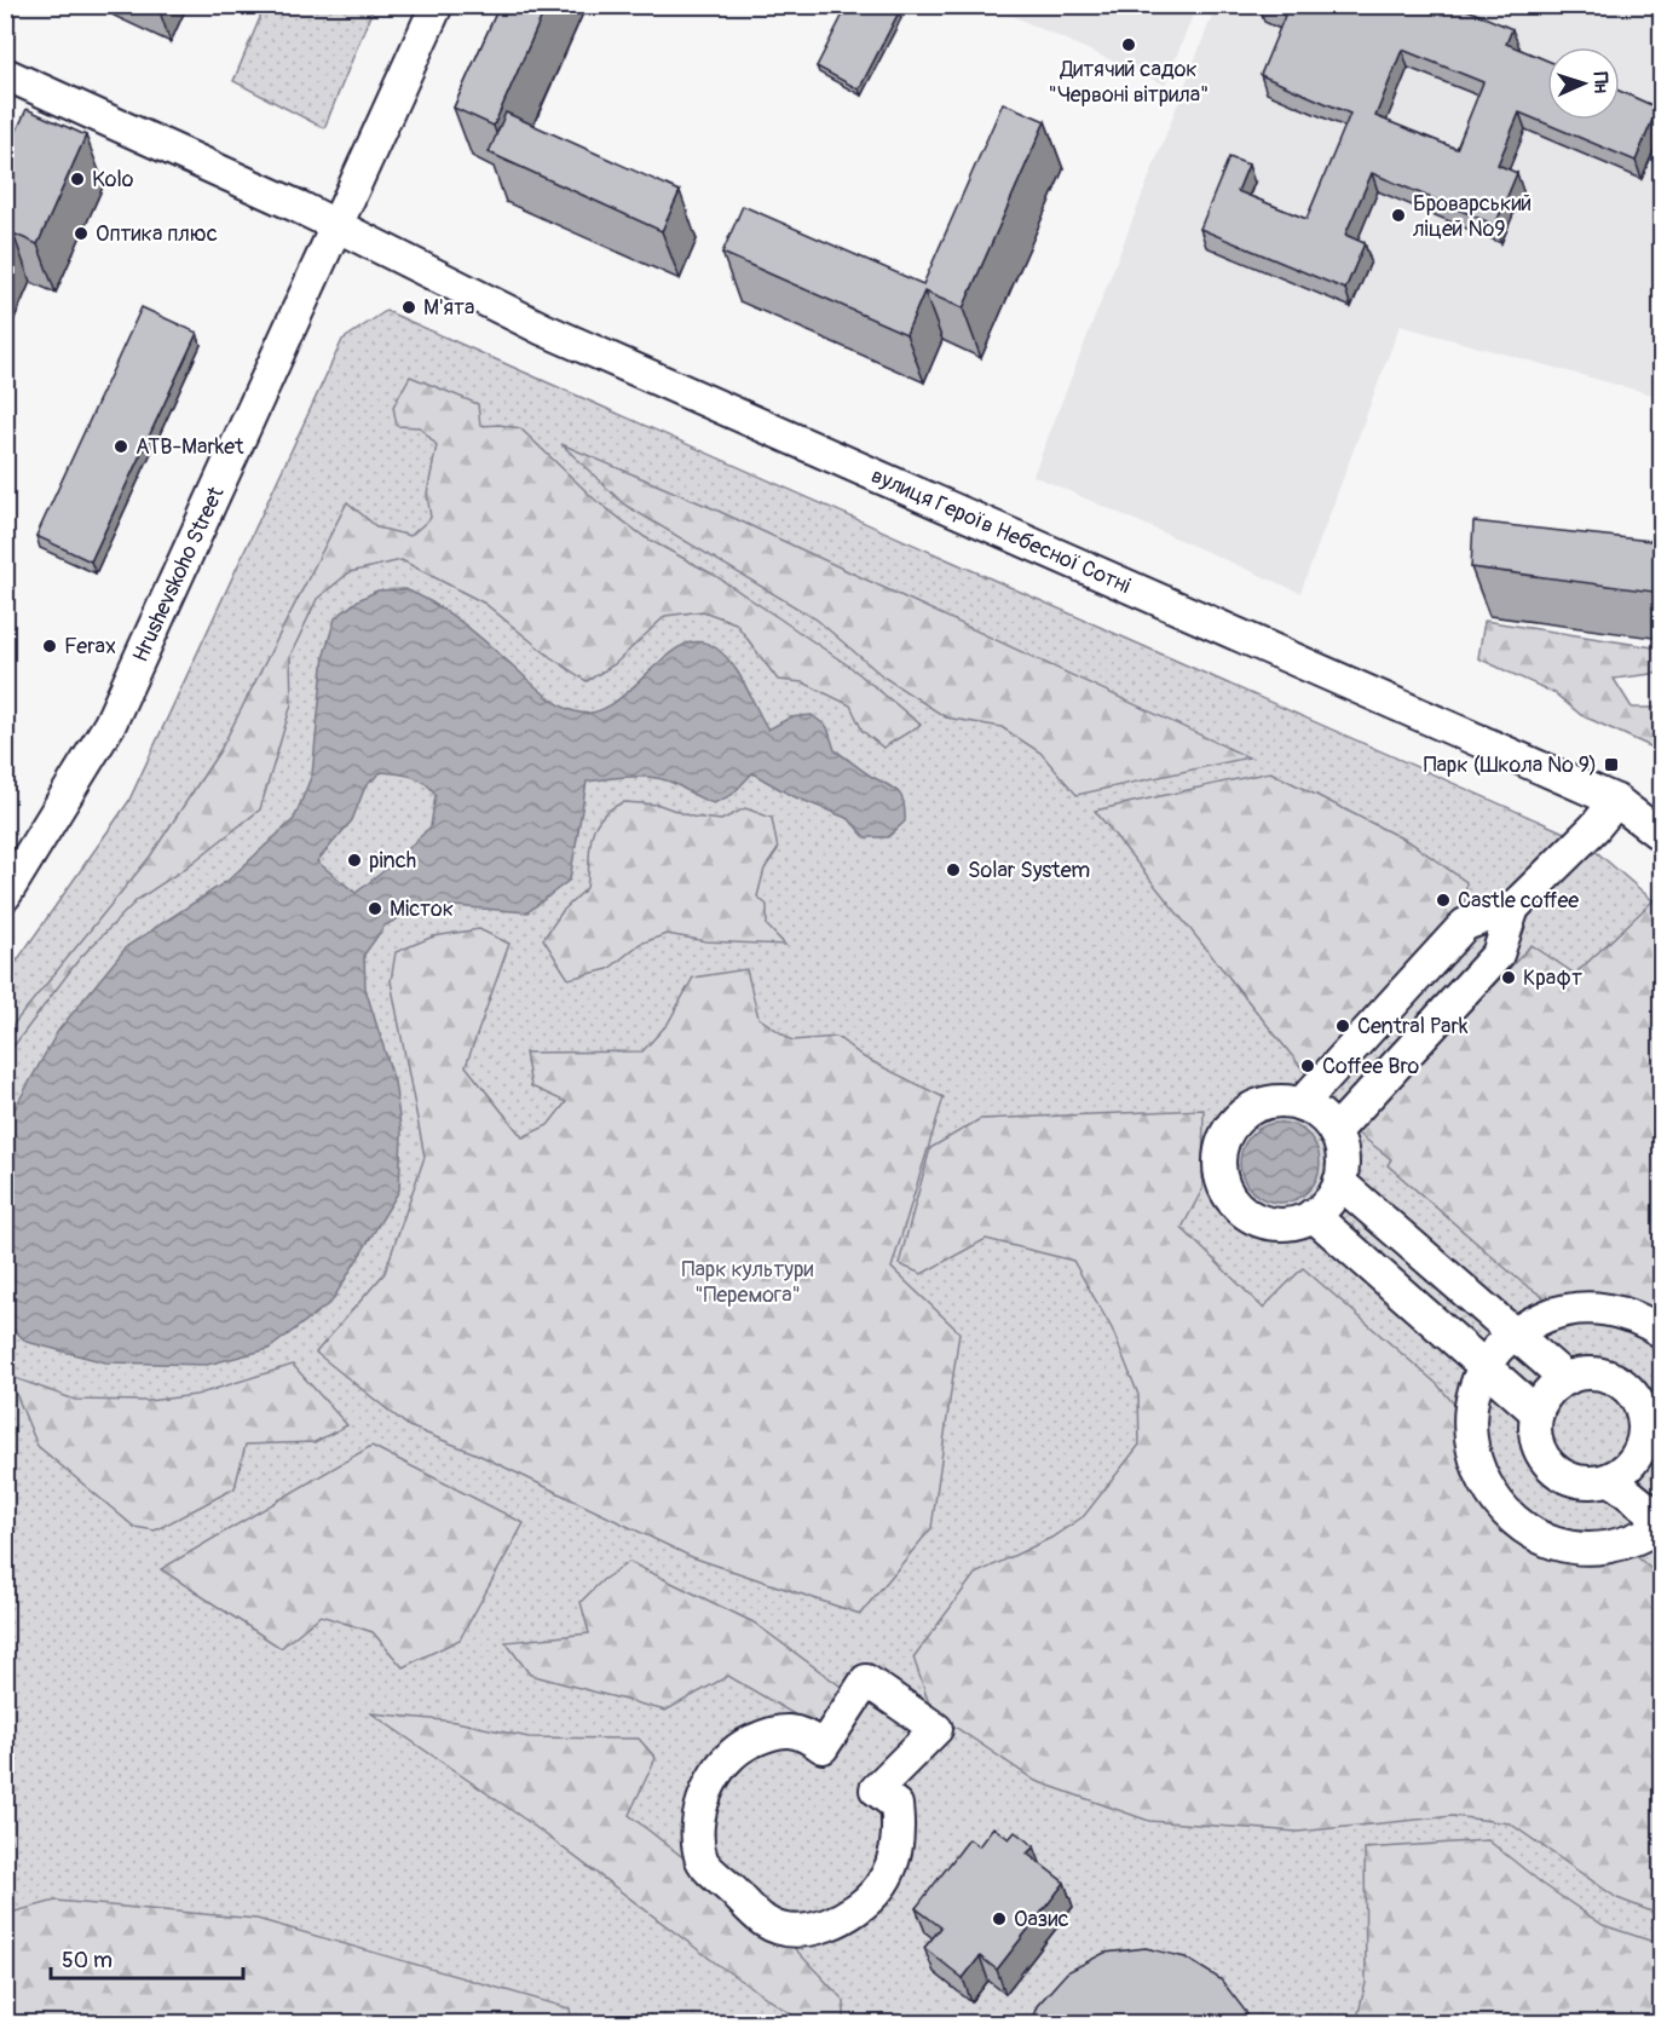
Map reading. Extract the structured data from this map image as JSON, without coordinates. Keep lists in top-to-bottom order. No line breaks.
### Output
{"streets":{"street":["вулиця Героїв Небесної Сотні","Hrushevskoho Street"]},"crossings":[["вулиця Героїв Небесної Сотні","Hrushevskoho Street"]],"parks":["Парк культури \"Перемога\""],"places":{"other":["Дитячий садок \"Червоні вітрила\"","Kolo","Броварський ліцей №9","Оптика плюс","М'ята","ATB-Market","Ferax","pinch","Solar System","Castle coffee","Місток","Крафт","Central Park","Coffee Bro","Оазис"],"transit":["Парк (Школа № 9)"]},"scale_bar":"50 m","north":"right"}
